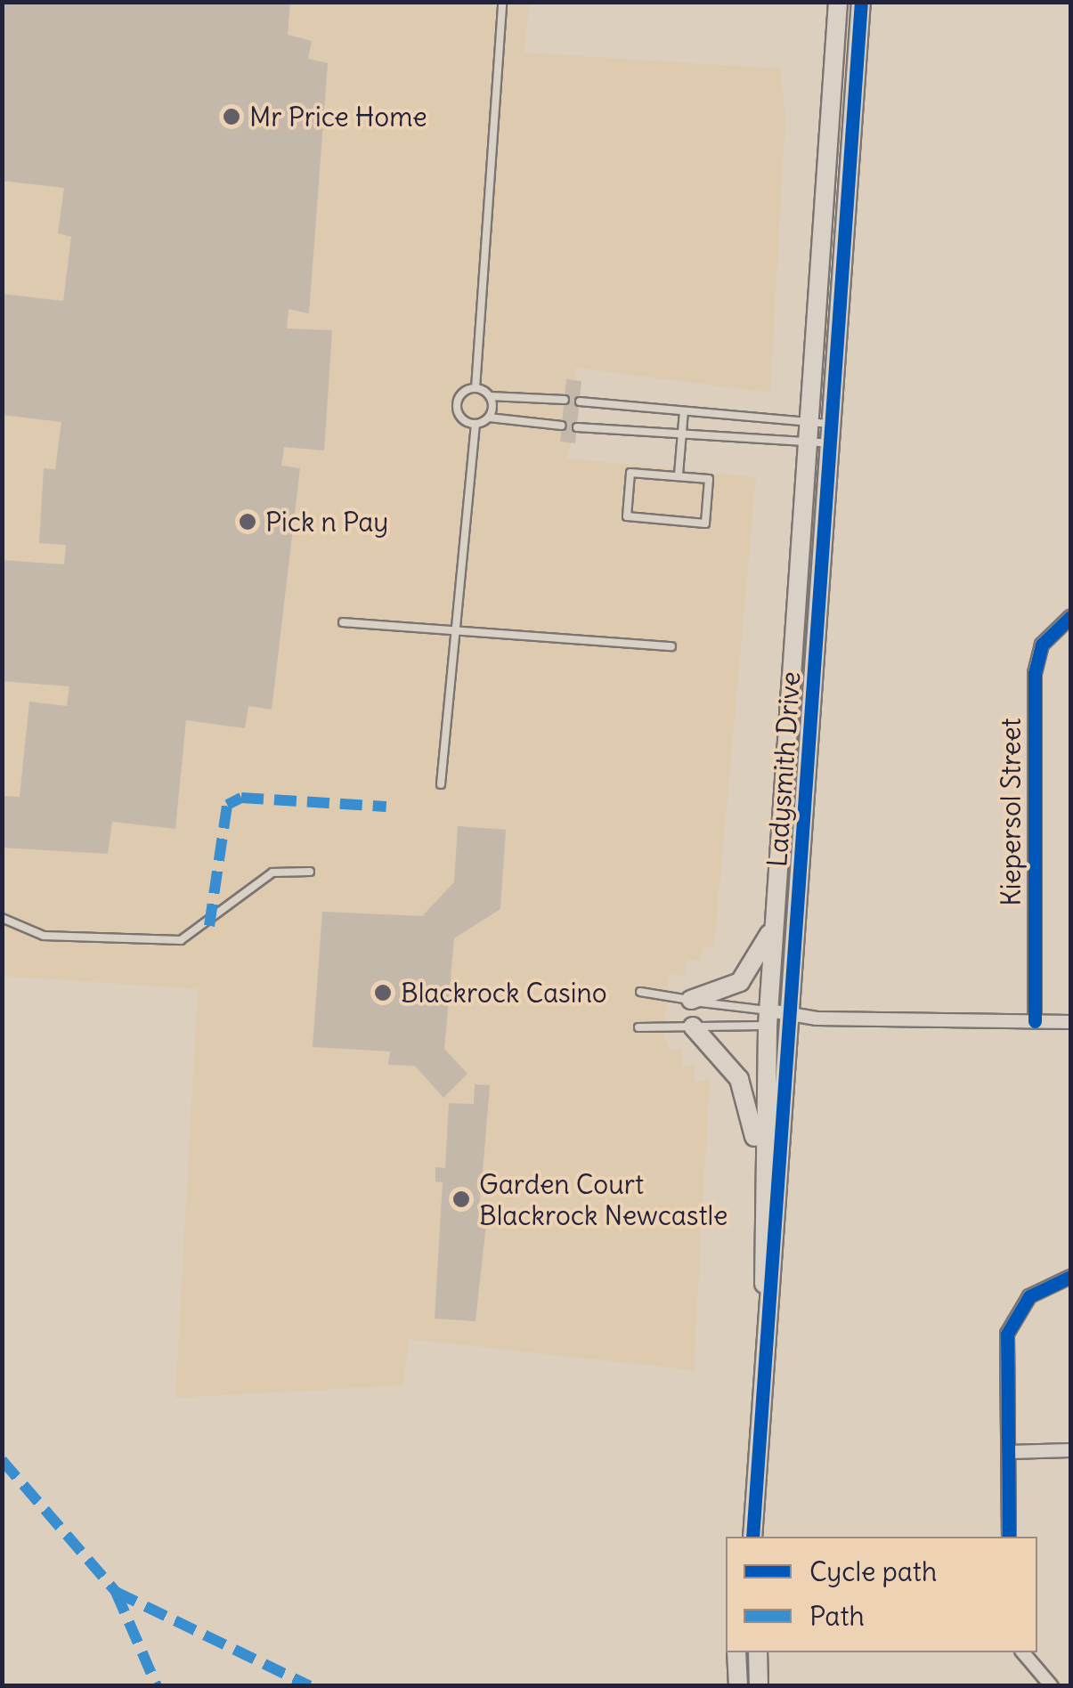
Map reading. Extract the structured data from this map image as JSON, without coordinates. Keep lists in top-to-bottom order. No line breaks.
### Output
{"streets":{"street":["Ladysmith Drive","Kiepersol Street"]},"places":["Mr Price Home","Pick n Pay","Blackrock Casino","Garden Court Blackrock Newcastle"],"legend":["Cycle path","Path"]}
